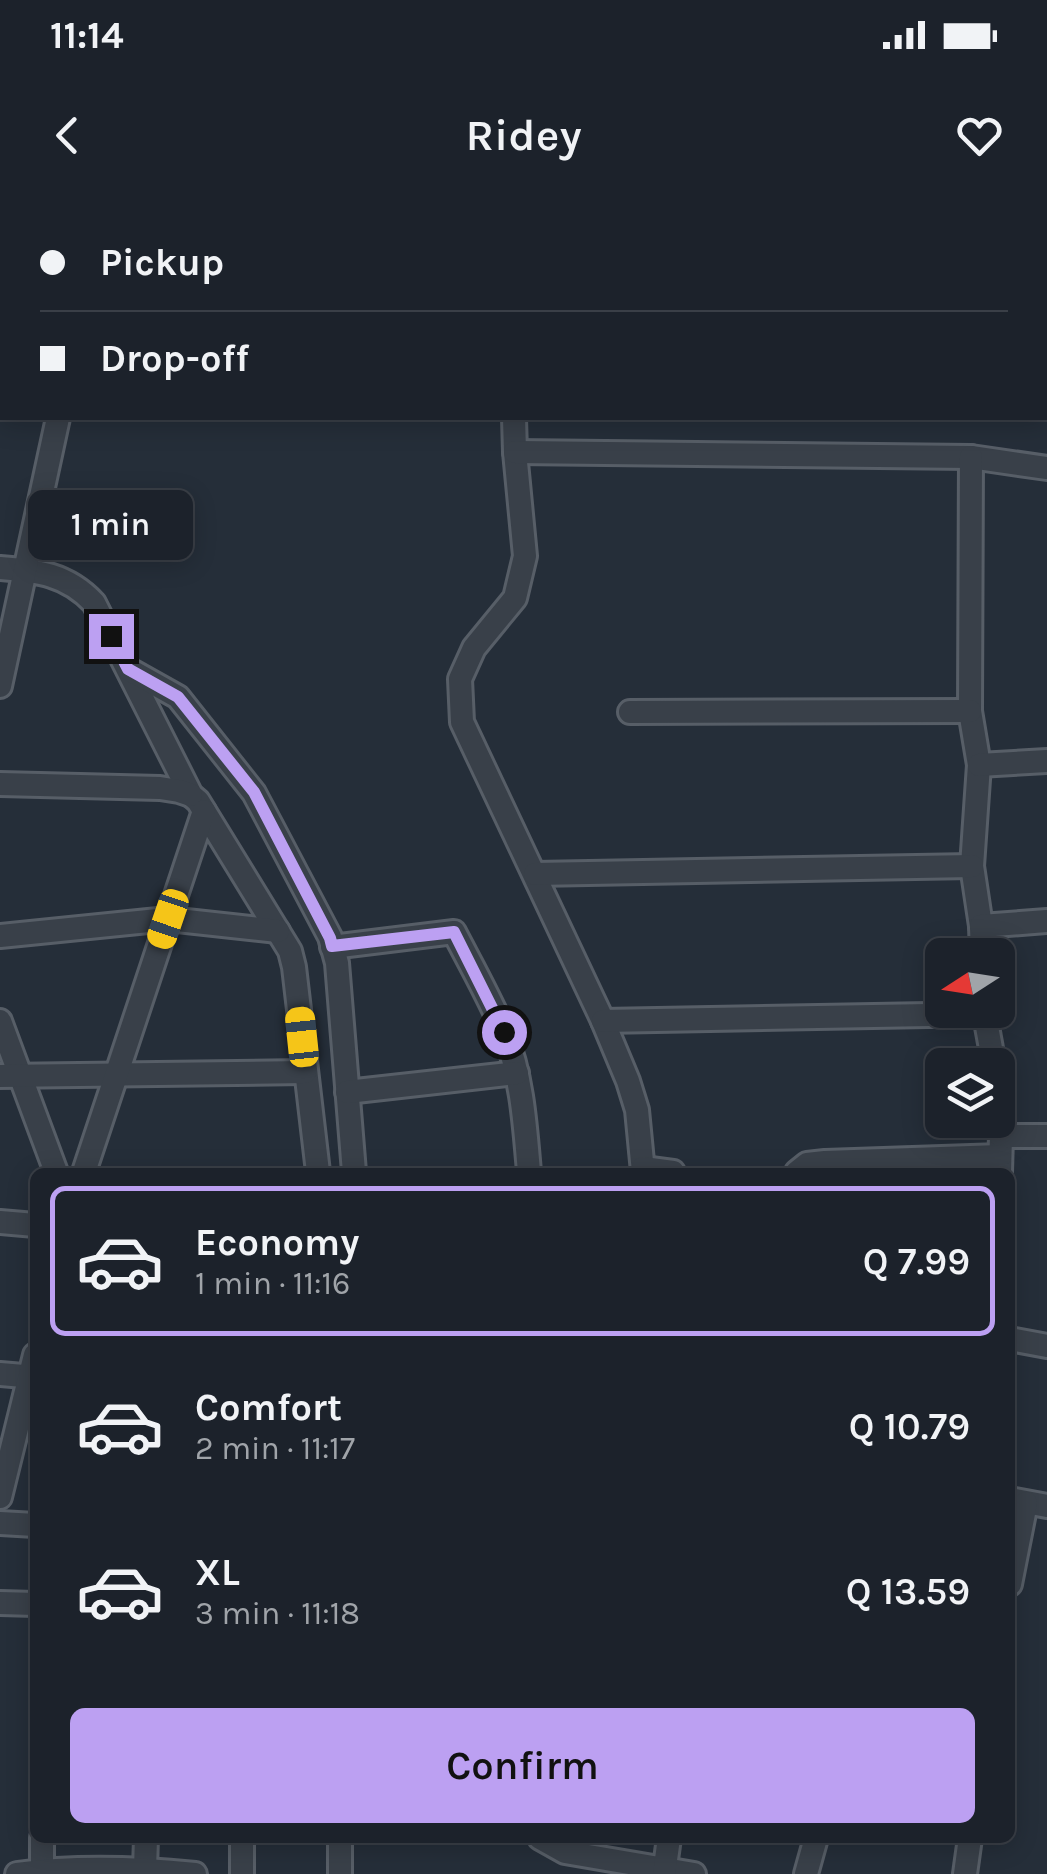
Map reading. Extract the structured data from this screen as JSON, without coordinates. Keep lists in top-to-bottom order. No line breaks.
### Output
{"north":"left","page":{"status":"11:14","header":"Ridey","banner":["Pickup","Drop-off"],"bubble":"1 min","list":[{"name":"Economy","note":"1 min · 11:16","value":"Q 7.99"},{"name":"Comfort","note":"2 min · 11:17","value":"Q 10.79"},{"name":"XL","note":"3 min · 11:18","value":"Q 13.59"}],"buttons":"Confirm"}}
